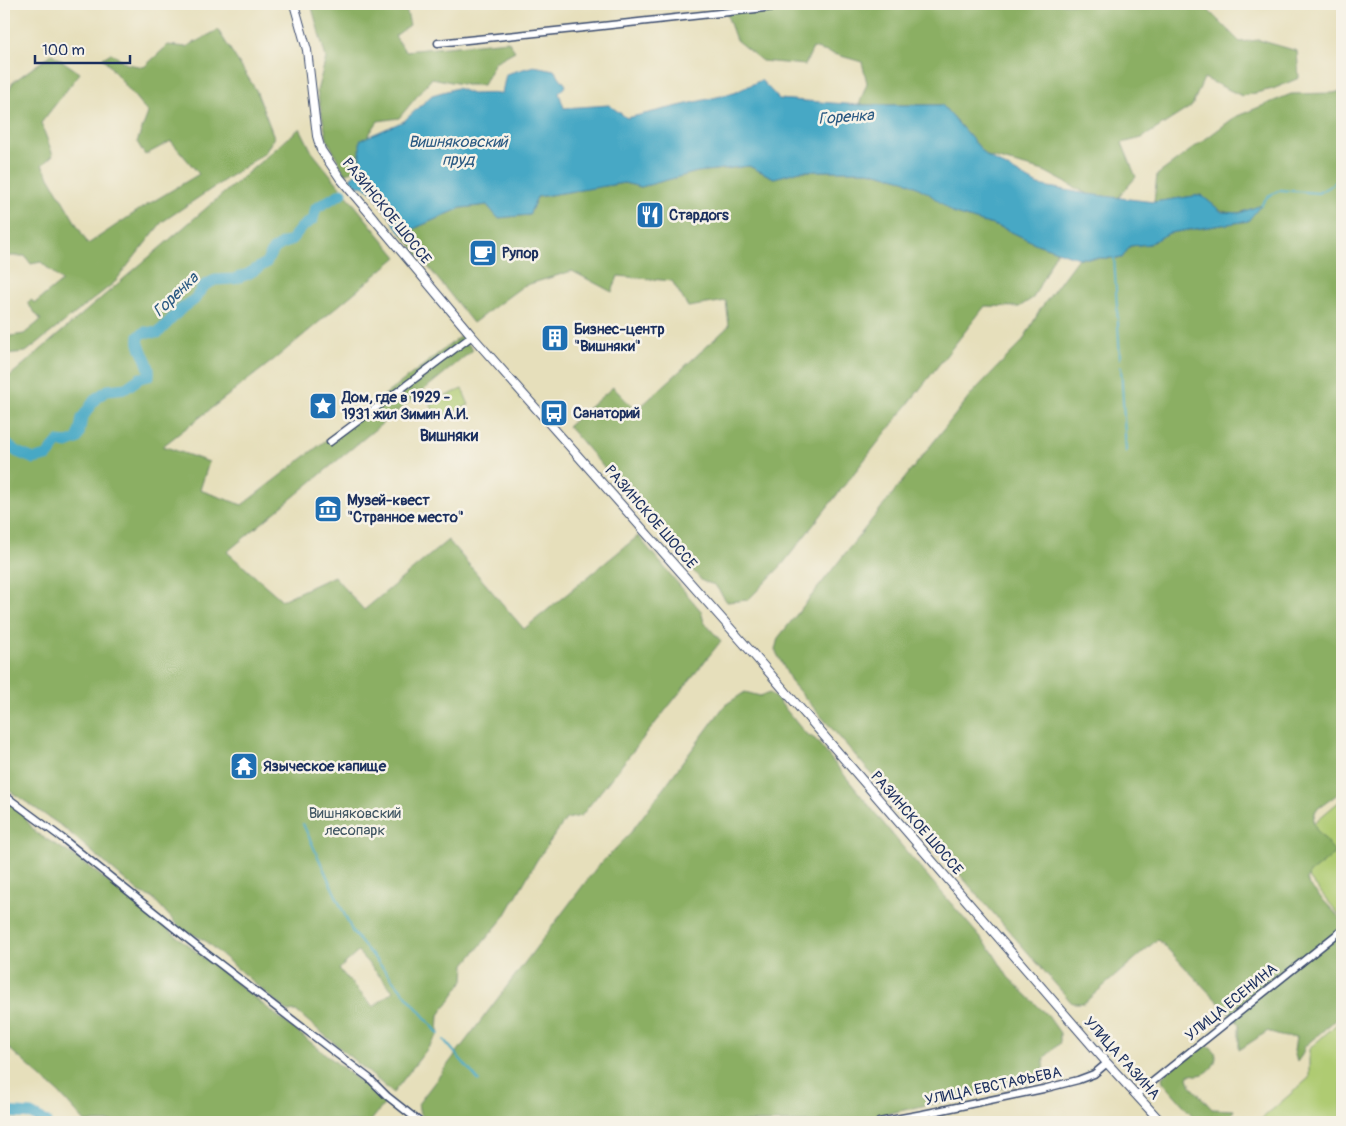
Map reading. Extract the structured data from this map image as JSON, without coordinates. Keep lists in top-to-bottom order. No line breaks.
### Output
{"streets":{"main road":["РАЗИНСКОЕ ШОССЕ","УЛИЦА РАЗИНА"],"street":["УЛИЦА ЕСЕНИНА","УЛИЦА ЕВСТАФЬЕВА"]},"crossings":[["РАЗИНСКОЕ ШОССЕ","УЛИЦА РАЗИНА"],["УЛИЦА ЕСЕНИНА","УЛИЦА РАЗИНА"],["УЛИЦА РАЗИНА","УЛИЦА ЕВСТАФЬЕВА"]],"districts":["Вишняки"],"water":["Горенка","Вишняковский пруд"],"parks":["Вишняковский лесопарк"],"places":{"restaurant":["Стардогs"],"cafe":["Рупор"],"building":["Бизнес-центр \"Вишняки\""],"place":["Дом, где в 1929 - 1931 жил Зимин А.И."],"bus stop":["Санаторий"],"museum":["Музей-квест \"Странное место\""],"temple":["Языческое капище"]},"scale_bar":"100 m"}
